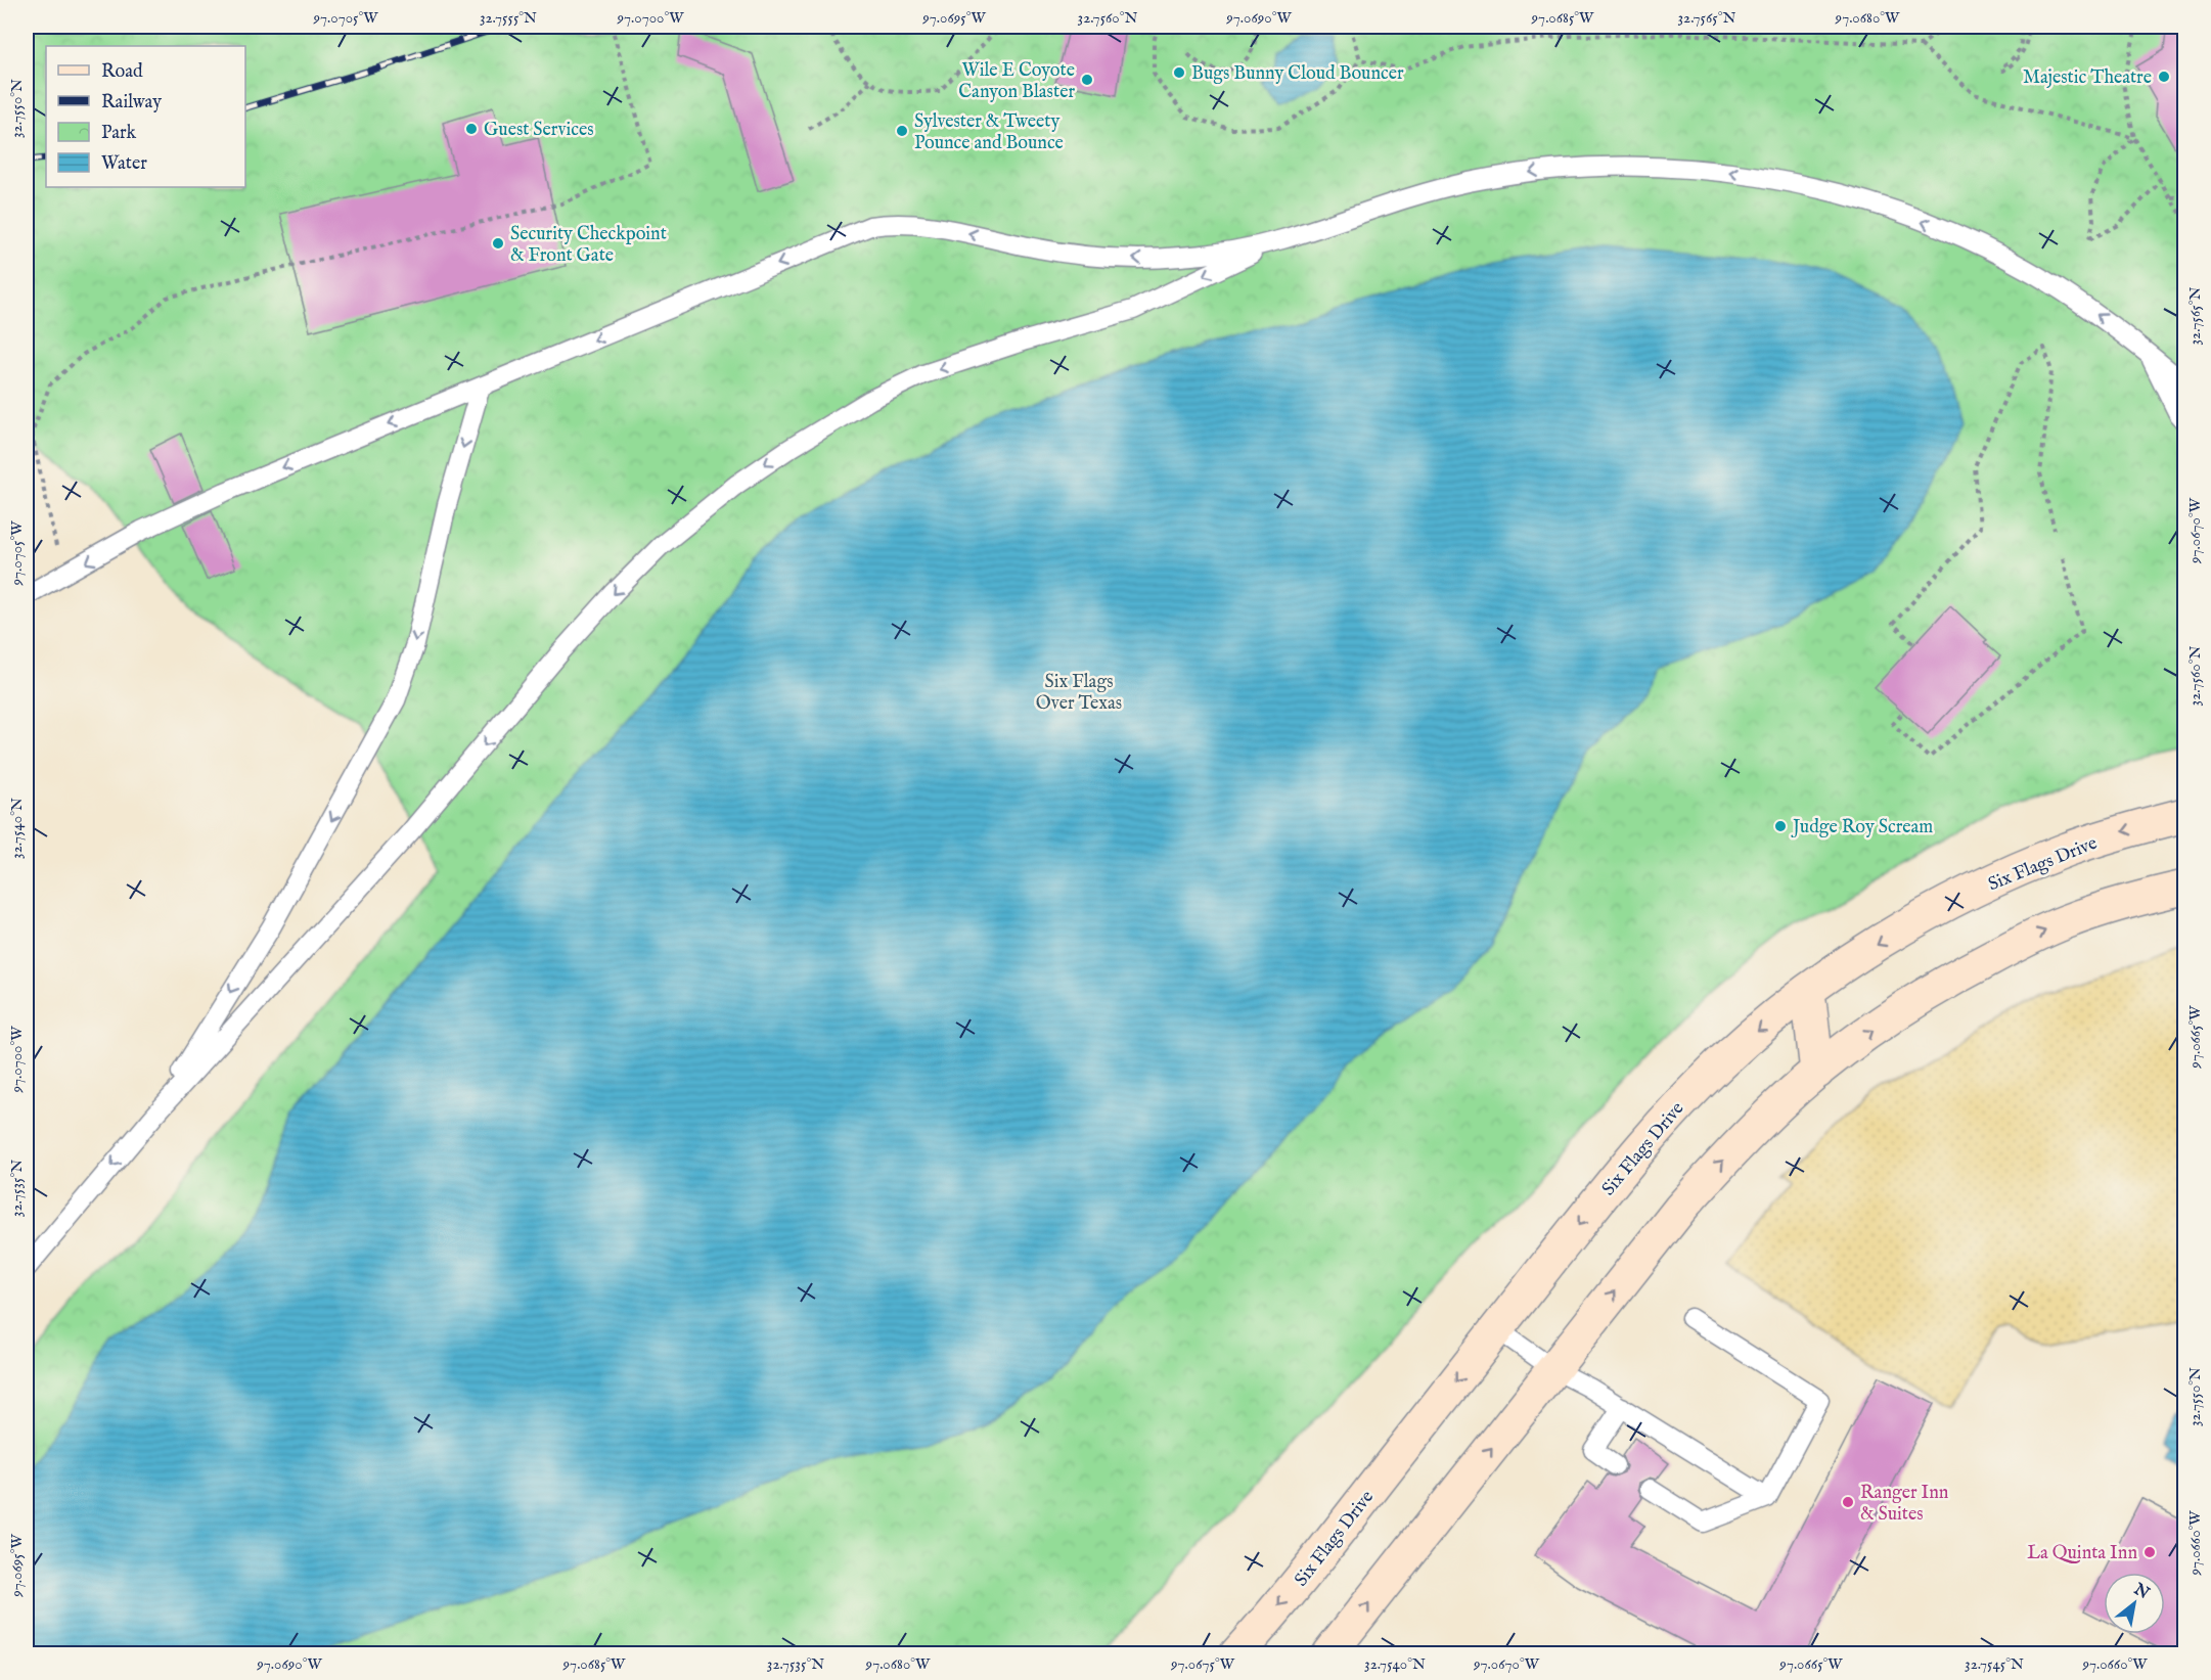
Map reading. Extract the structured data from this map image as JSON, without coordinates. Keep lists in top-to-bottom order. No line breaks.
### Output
{"streets":{"street":["Six Flags Drive"]},"parks":["Six Flags Over Texas"],"places":["Bugs Bunny Cloud Bouncer","Majestic Theatre","Wile E Coyote Canyon Blaster","Guest Services","Sylvester & Tweety Pounce and Bounce","Security Checkpoint & Front Gate","Judge Roy Scream","Ranger Inn & Suites","La Quinta Inn"],"legend":["Road","Railway","Park","Water"],"north":"top right","coordinates":["97.0705°W","32.7555°N","97.0700°W","97.0695°W","32.7560°N","97.0690°W","97.0685°W","32.7565°N","97.0680°W","32.7550°N","97.0670°W","32.7540°N","97.0665°W","32.7535°N","97.0660°W","97.0675°W","32.7545°N"]}
